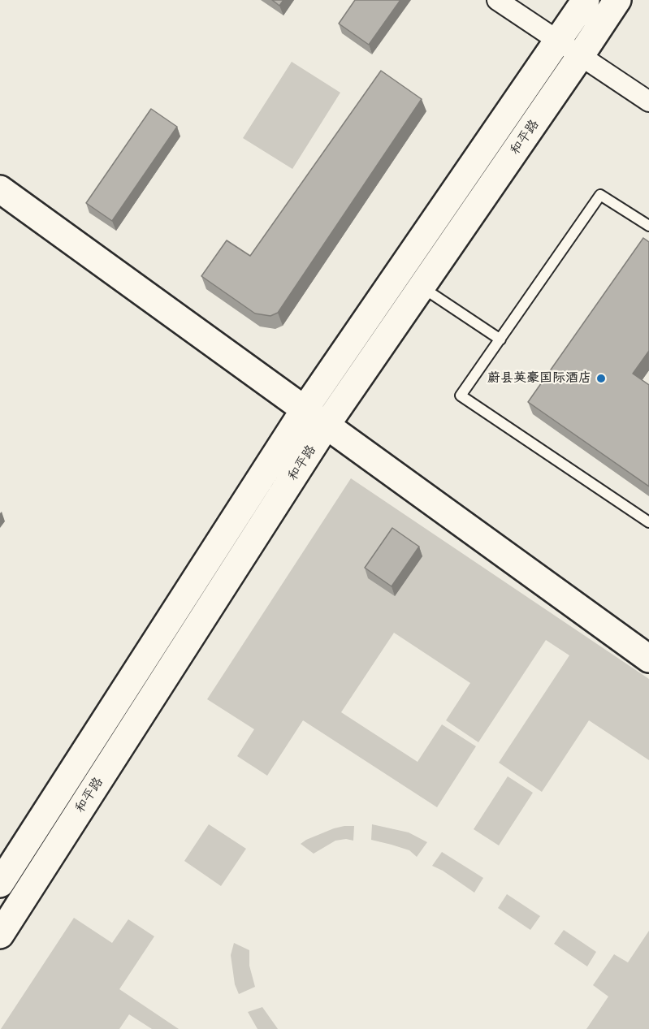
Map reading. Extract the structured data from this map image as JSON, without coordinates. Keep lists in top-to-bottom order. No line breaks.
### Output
{"streets":{"street":["和平路"]},"places":["蔚县英豪国际酒店"]}
